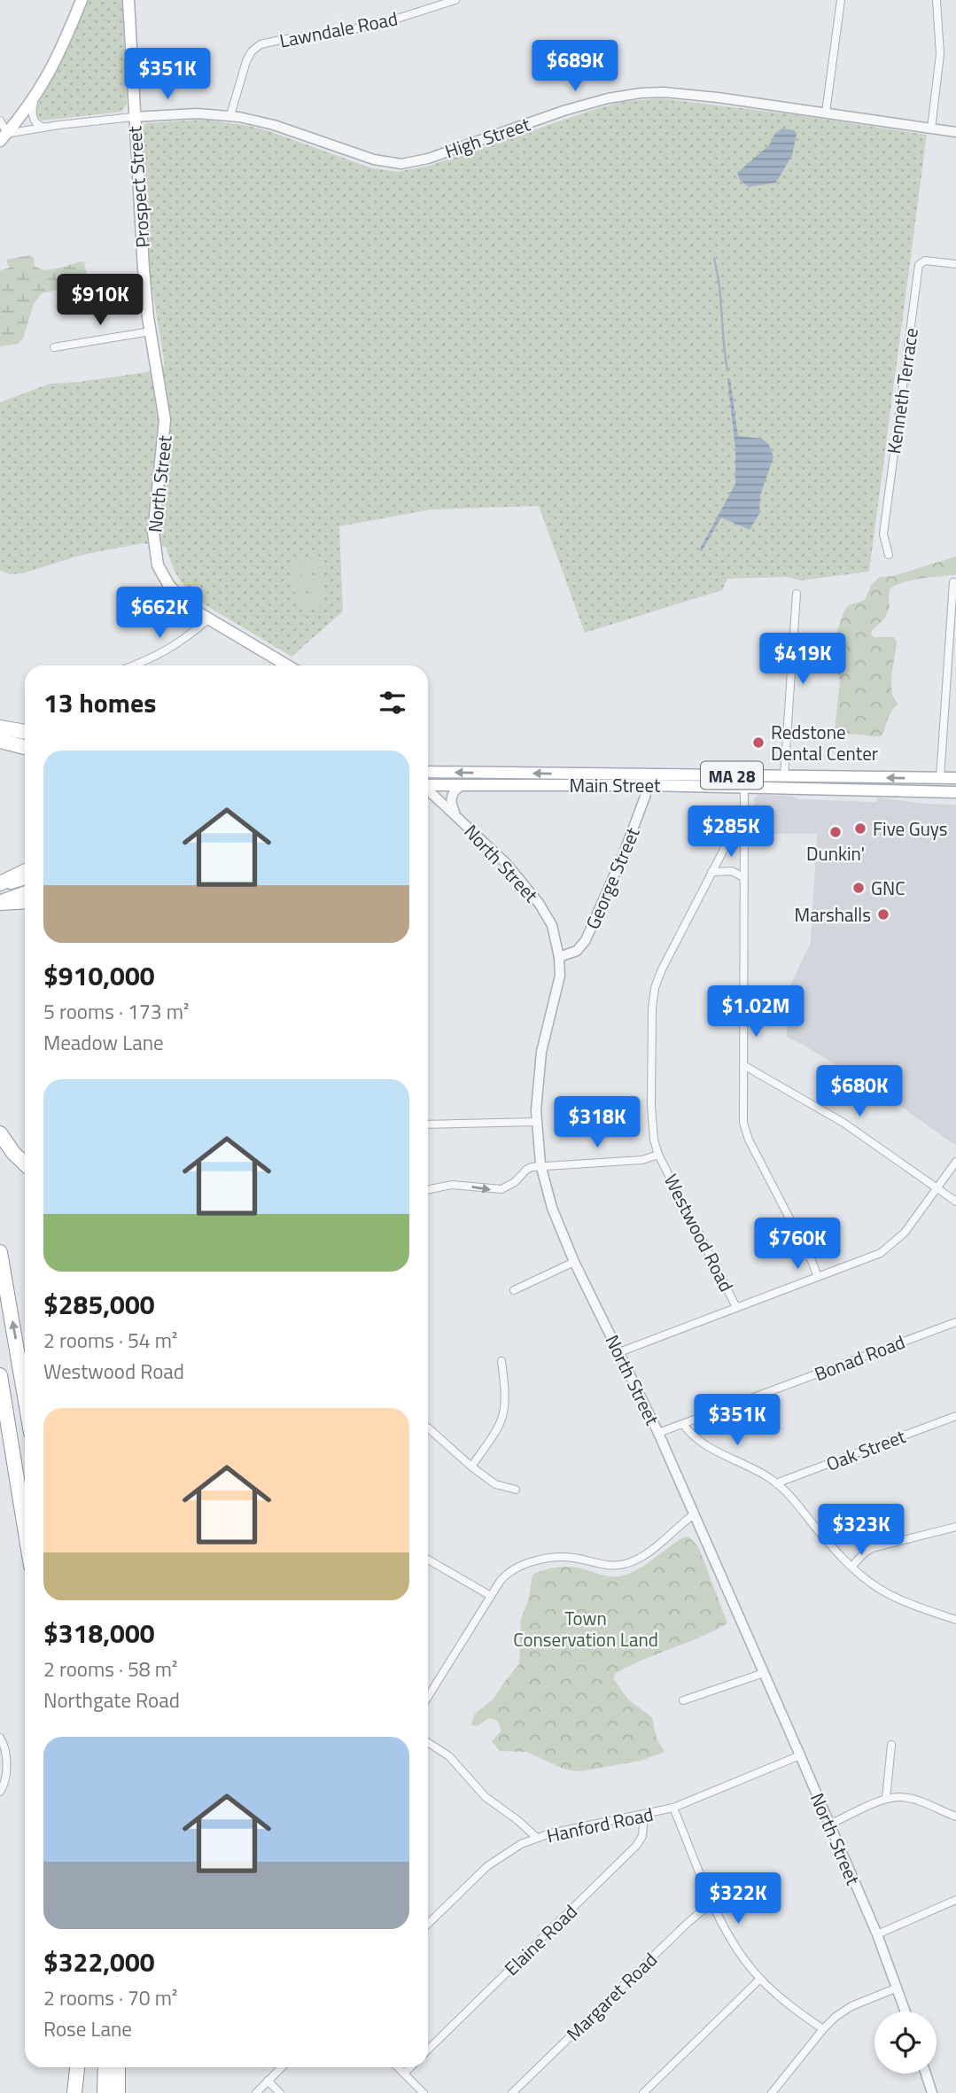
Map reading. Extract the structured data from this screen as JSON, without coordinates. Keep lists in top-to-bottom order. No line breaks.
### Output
{"streets":{"main road":["Prospect Street","North Street","MA 28","Main Street"],"street":["Lawndale Road","High Street","Kenneth Terrace","George Street","Westwood Road","Bonad Road","Oak Street","Hanford Road","Elaine Road","Margaret Road"]},"crossings":[["Lawndale Road","High Street"],["High Street","Prospect Street"],["Prospect Street","North Street"],["North Street","Main Street"],["North Street","George Street"],["North Street","Bonad Road"],["North Street","Hanford Road"],["Main Street","George Street"],["Hanford Road","Elaine Road"]],"parks":["Town Conservation Land"],"places":["Redstone Dental Center","Five Guys","Dunkin'","GNC","Marshalls"],"page":{"price":["$689K","$351K","$910K","$662K","$419K","$285K","$1.02M","$680K","$318K","$760K","$351K","$323K","$322K"],"heading":"13 homes","list":[{"name":"$910,000","note":"5 rooms · 173 m² · Meadow Lane"},{"name":"$285,000","note":"2 rooms · 54 m² · Westwood Road"},{"name":"$318,000","note":"2 rooms · 58 m² · Northgate Road"},{"name":"$322,000","note":"2 rooms · 70 m² · Rose Lane"}]}}
